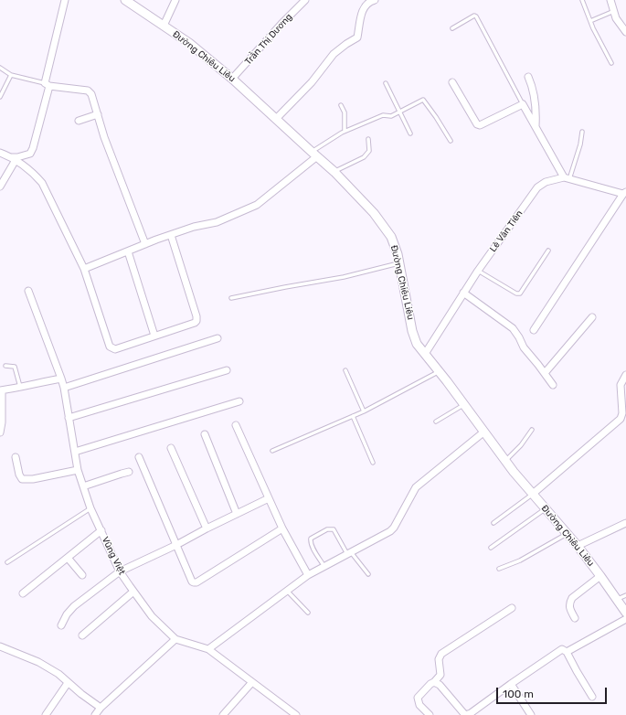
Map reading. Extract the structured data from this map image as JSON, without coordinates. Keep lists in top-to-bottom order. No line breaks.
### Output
{"streets":{"street":["Trần Thị Dương","Đường Chiêu Liêu","Lê Văn Tiên","Vũng Việt"]},"crossings":[["Trần Thị Dương","Đường Chiêu Liêu"],["Đường Chiêu Liêu","Lê Văn Tiên"]],"scale_bar":"100 m"}
